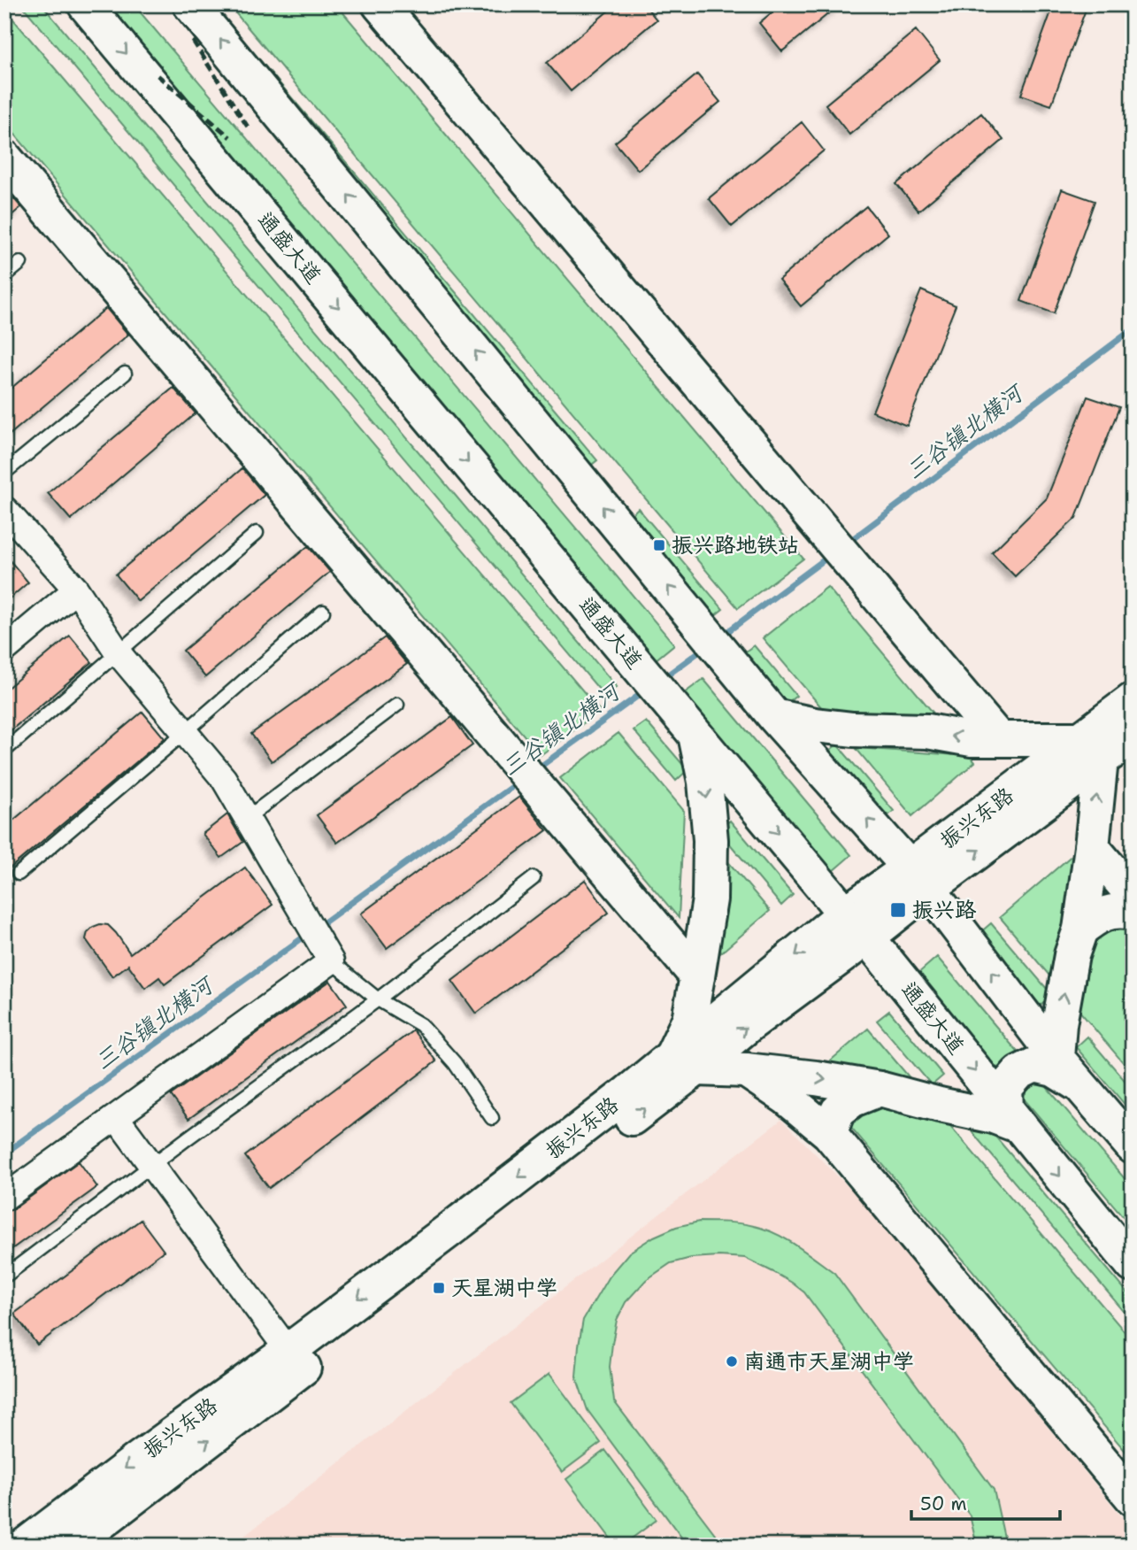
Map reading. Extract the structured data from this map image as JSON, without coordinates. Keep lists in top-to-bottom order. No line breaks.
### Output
{"streets":{"main road":["通盛大道","振兴东路"]},"crossings":[["通盛大道","振兴东路"]],"water":["三谷镇北横河"],"places":{"transit":["振兴路地铁站","振兴路","天星湖中学"],"other":["南通市天星湖中学"]},"scale_bar":"50 m"}
